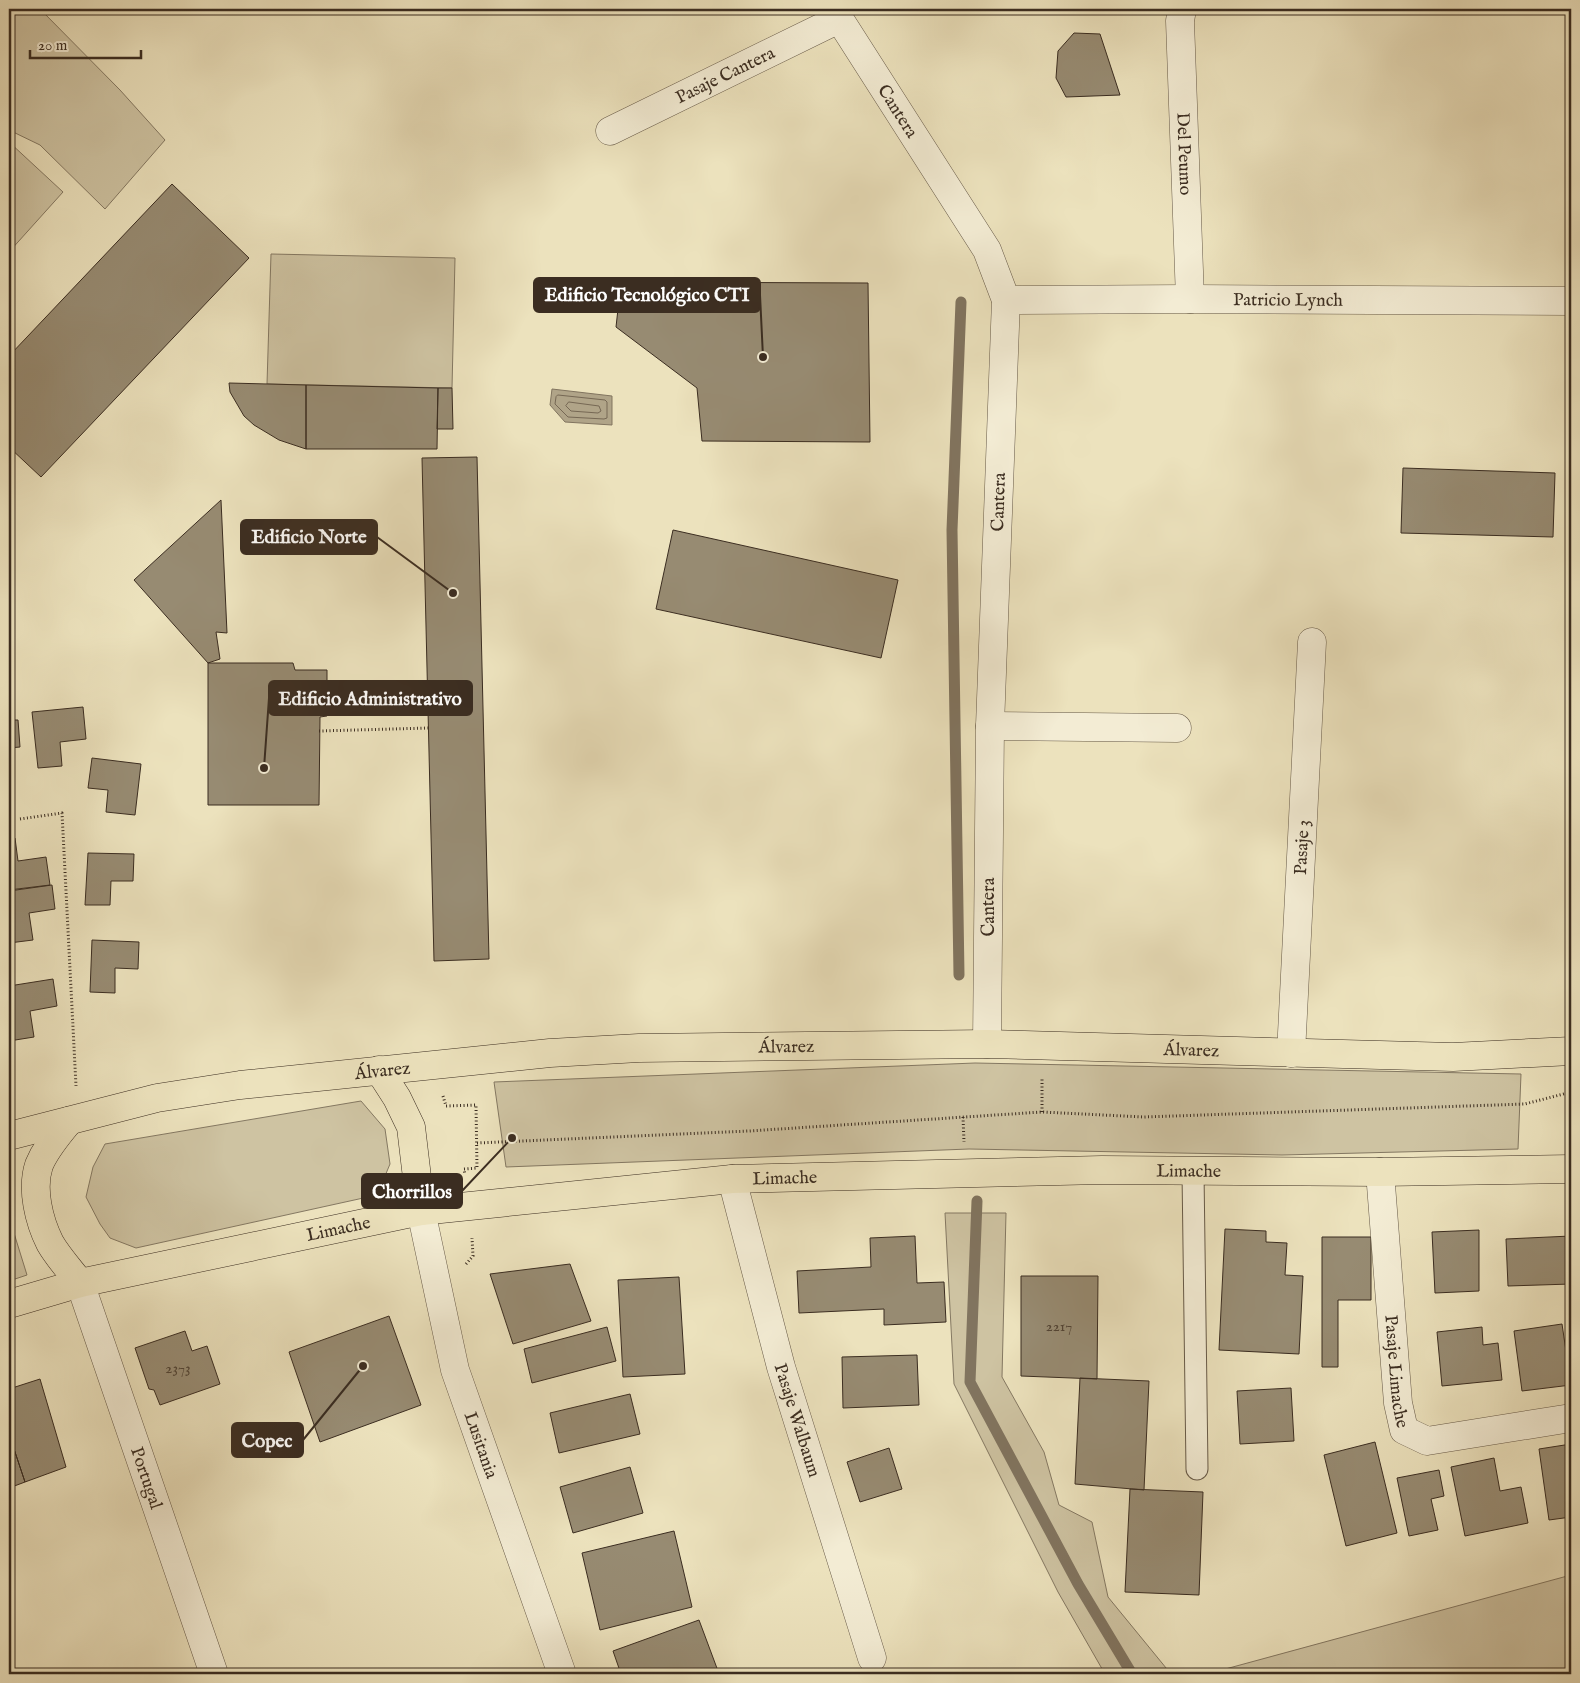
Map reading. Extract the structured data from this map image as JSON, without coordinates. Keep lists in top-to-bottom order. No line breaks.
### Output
{"streets":{"main road":["Álvarez","Limache"],"street":["Pasaje Cantera","Cantera","Del Peumo","Patricio Lynch","Pasaje 3","Pasaje Limache","Pasaje Walbaum","Lusitania","Portugal"]},"crossings":[["Pasaje Cantera","Cantera"],["Cantera","Patricio Lynch"],["Cantera","Álvarez"],["Del Peumo","Patricio Lynch"],["Pasaje 3","Álvarez"],["Limache","Pasaje Limache"],["Limache","Pasaje Walbaum"],["Limache","Lusitania"],["Limache","Portugal"]],"places":["Edificio Tecnológico CTI","Edificio Norte","Edificio Administrativo","Chorrillos","Copec"],"house_numbers":["2217","2373"],"scale_bar":"20 m"}
